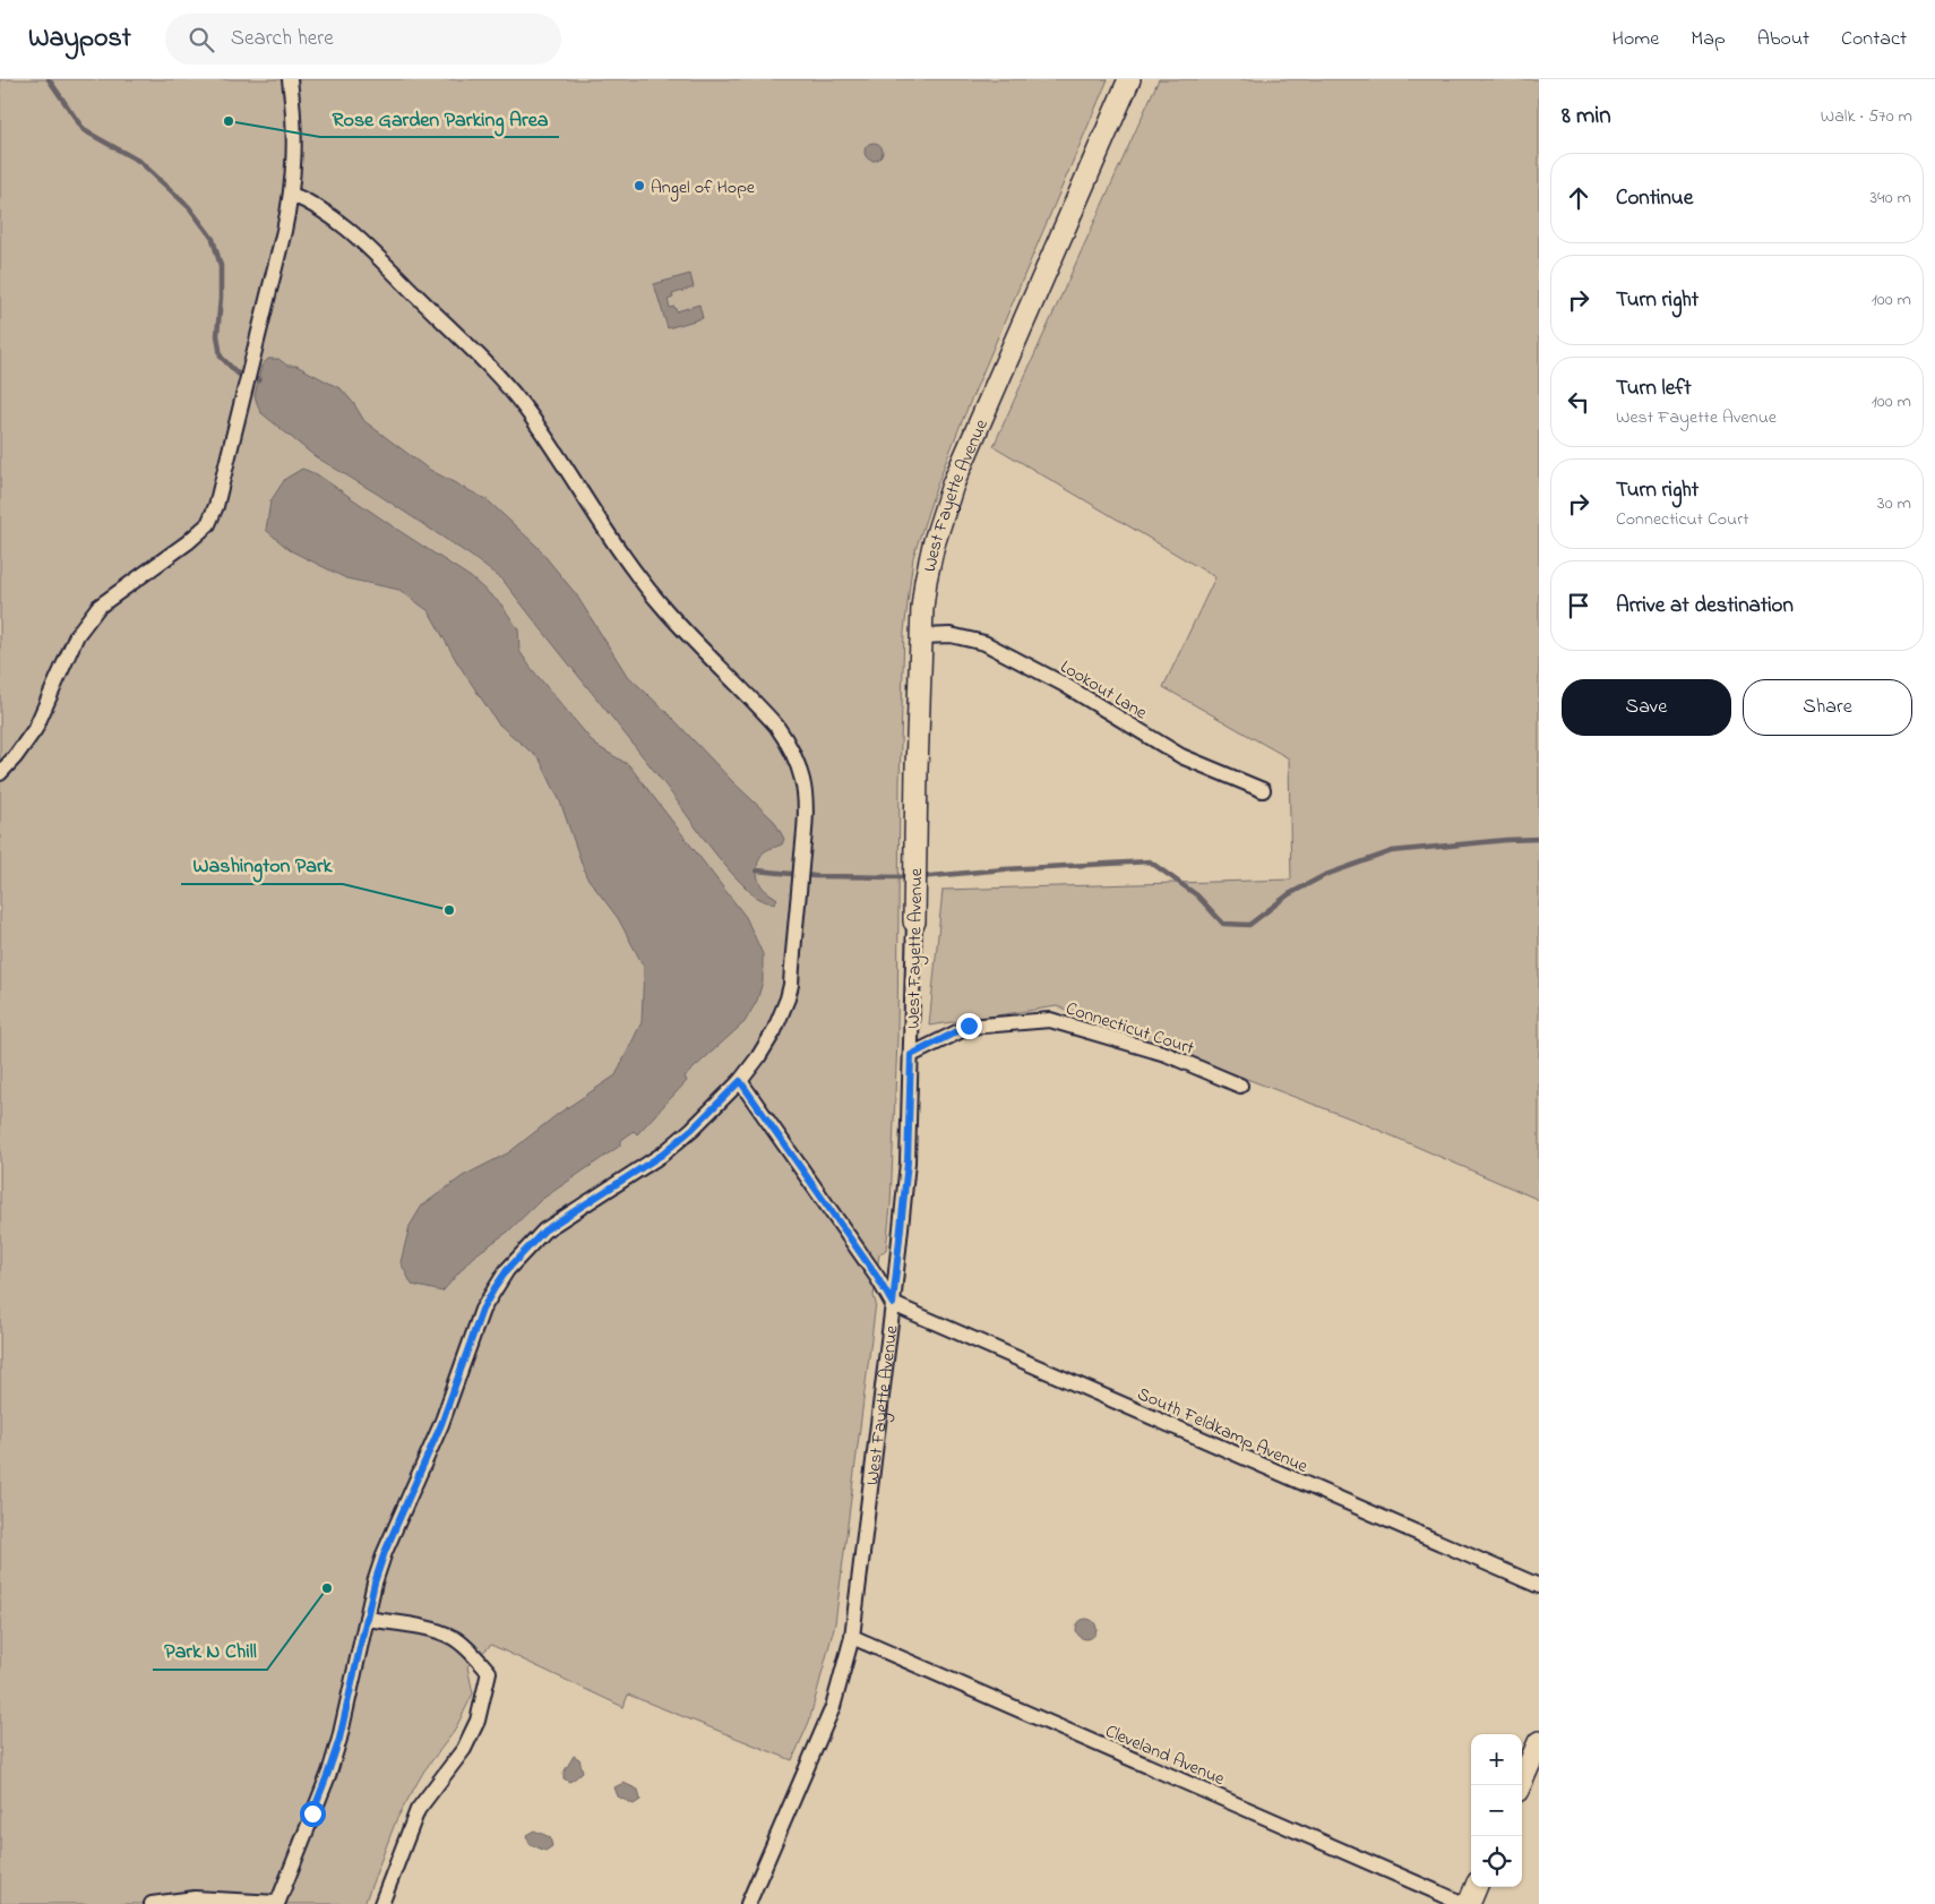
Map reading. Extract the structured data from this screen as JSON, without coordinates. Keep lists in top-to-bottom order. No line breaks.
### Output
{"streets":{"street":["West Fayette Avenue","Lookout Lane","Connecticut Court","South Feldkamp Avenue","Cleveland Avenue"]},"crossings":[["West Fayette Avenue","Lookout Lane"],["West Fayette Avenue","Connecticut Court"],["West Fayette Avenue","South Feldkamp Avenue"],["West Fayette Avenue","Cleveland Avenue"]],"places":["Rose Garden Parking Area","Angel of Hope","Washington Park","Park N Chill"],"page":{"header":"Waypost","search":"Search here","nav":["Home","Map","About","Contact"],"heading":["8 min","Walk · 570 m"],"list":[["Continue","340 m"],["Turn right","100 m"],["Turn left","West Fayette Avenue","100 m"],["Turn right","Connecticut Court","30 m"],"Arrive at destination"],"buttons":["Save","Share"],"map_buttons":["+","−"]}}
